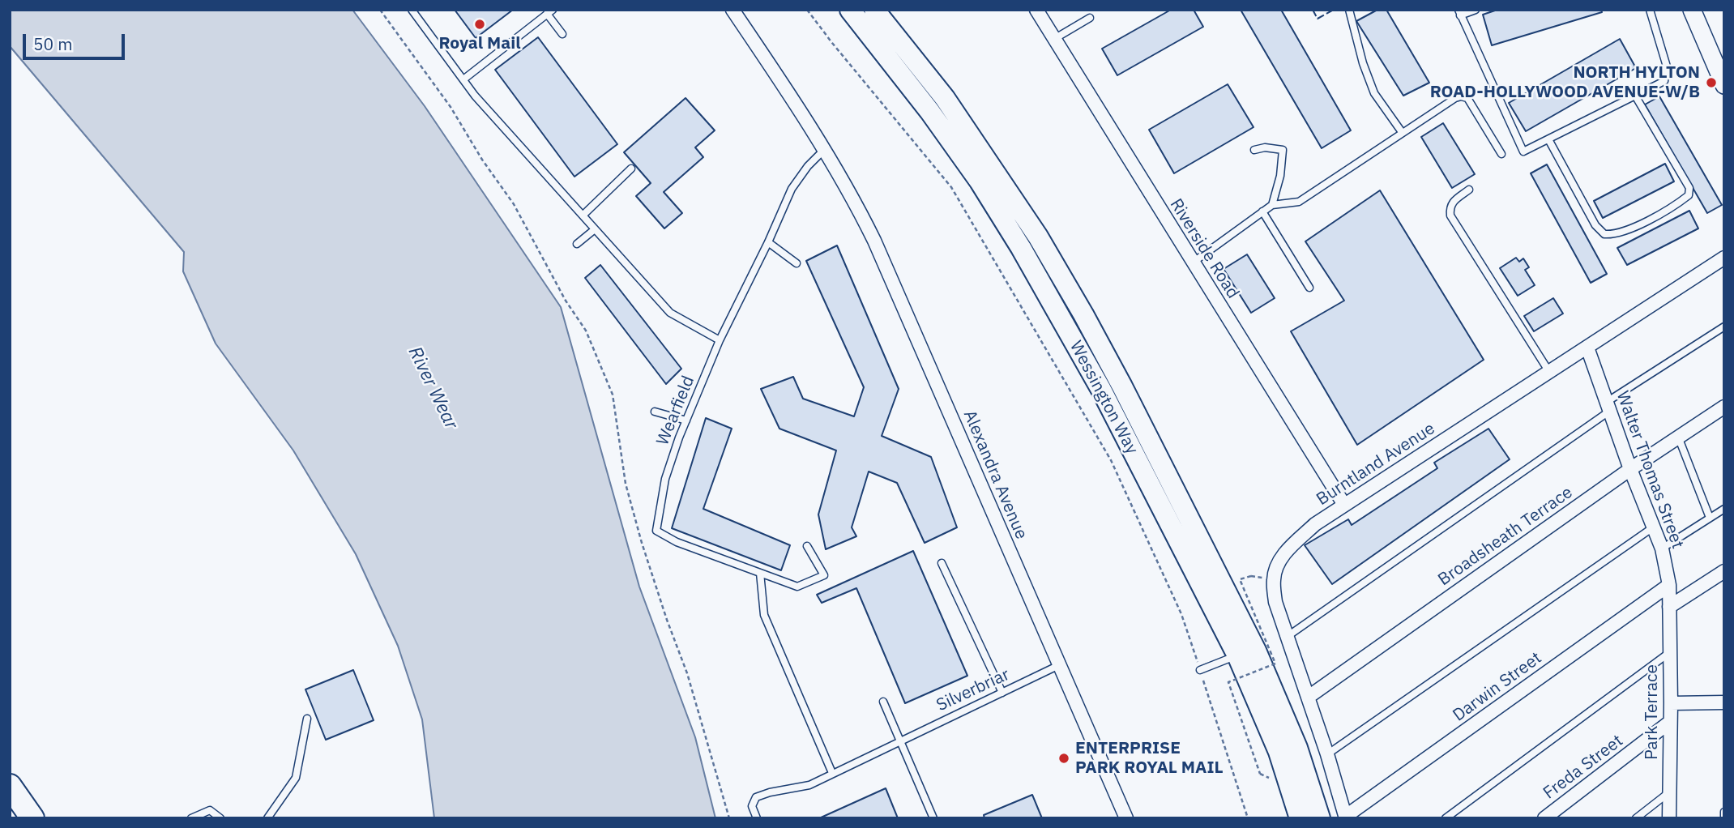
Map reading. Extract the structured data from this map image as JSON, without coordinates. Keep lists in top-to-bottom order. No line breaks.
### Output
{"streets":{"main road":["Wessington Way"],"street":["Riverside Road","Burntland Avenue","Walter Thomas Street","Alexandra Avenue","Broadsheath Terrace","Darwin Street","Park Terrace","Freda Street"],"lane":["Wearfield","Silverbriar"]},"crossings":[["Riverside Road","Burntland Avenue"],["Wearfield","Alexandra Avenue"],["Burntland Avenue","Walter Thomas Street"],["Burntland Avenue","Broadsheath Terrace"],["Burntland Avenue","Darwin Street"],["Walter Thomas Street","Broadsheath Terrace"],["Walter Thomas Street","Darwin Street"],["Walter Thomas Street","Park Terrace"],["Alexandra Avenue","Silverbriar"],["Park Terrace","Freda Street"]],"water":["River Wear"],"places":["Royal Mail","NORTH HYLTON ROAD-HOLLYWOOD AVENUE-W/B","ENTERPRISE PARK ROYAL MAIL"],"scale_bar":"50 m"}
